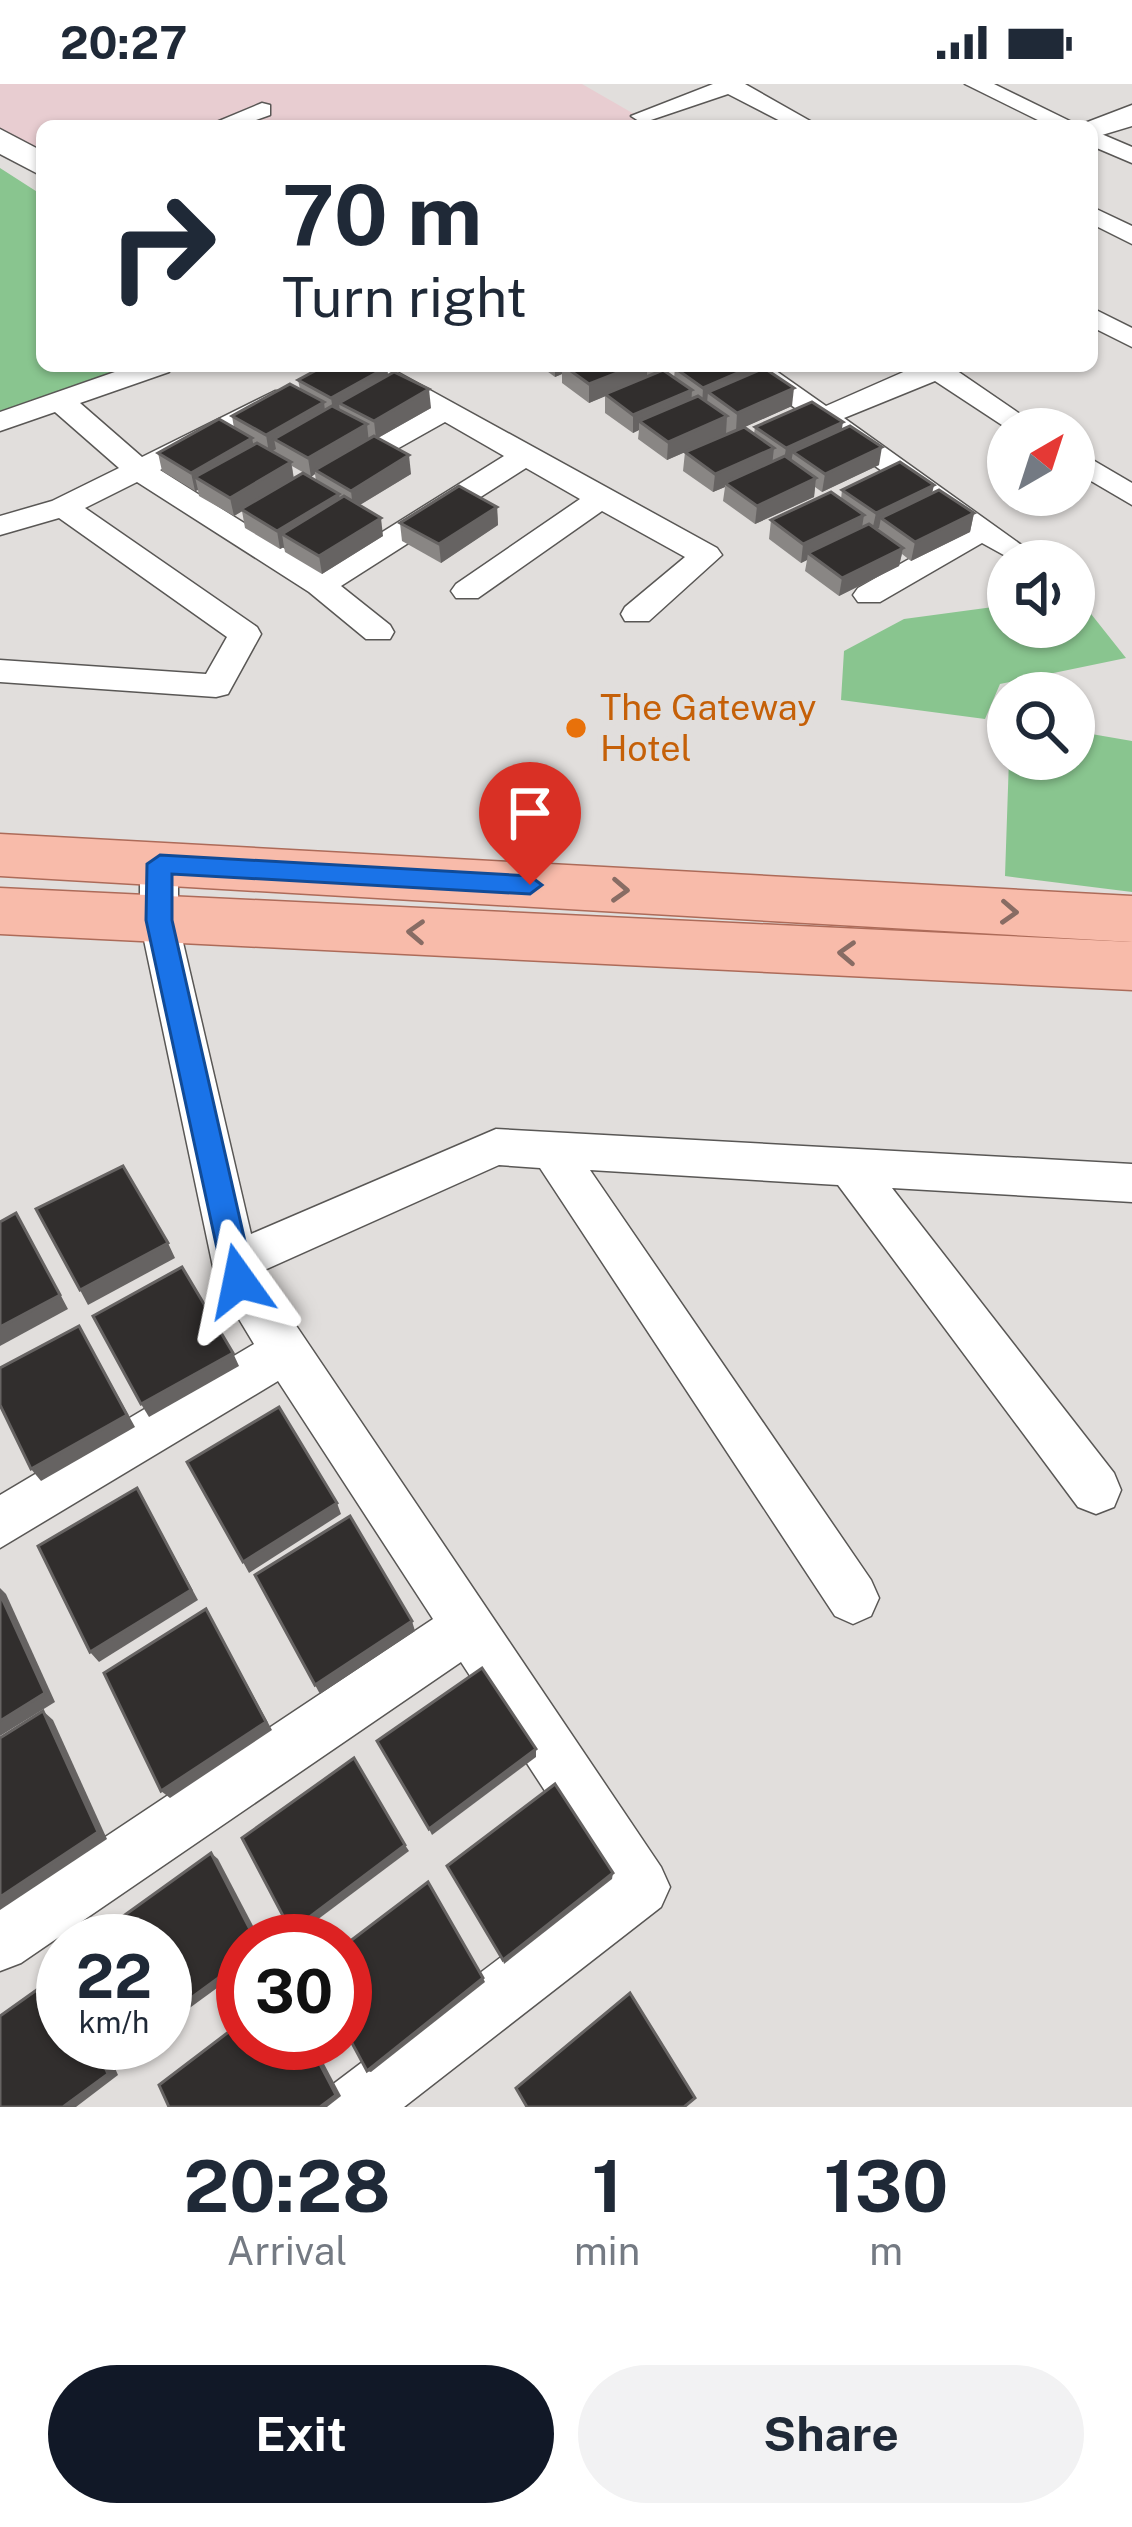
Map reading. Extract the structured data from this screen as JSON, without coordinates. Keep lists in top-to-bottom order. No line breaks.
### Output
{"places":["The Gateway Hotel"],"north":"top right","page":{"status":"20:27","turn":["70 m","Turn right"],"speed":"22 km/h","limit":"30","eta":["20:28","Arrival","1","min","130","m"],"buttons":["Exit","Share"]}}
